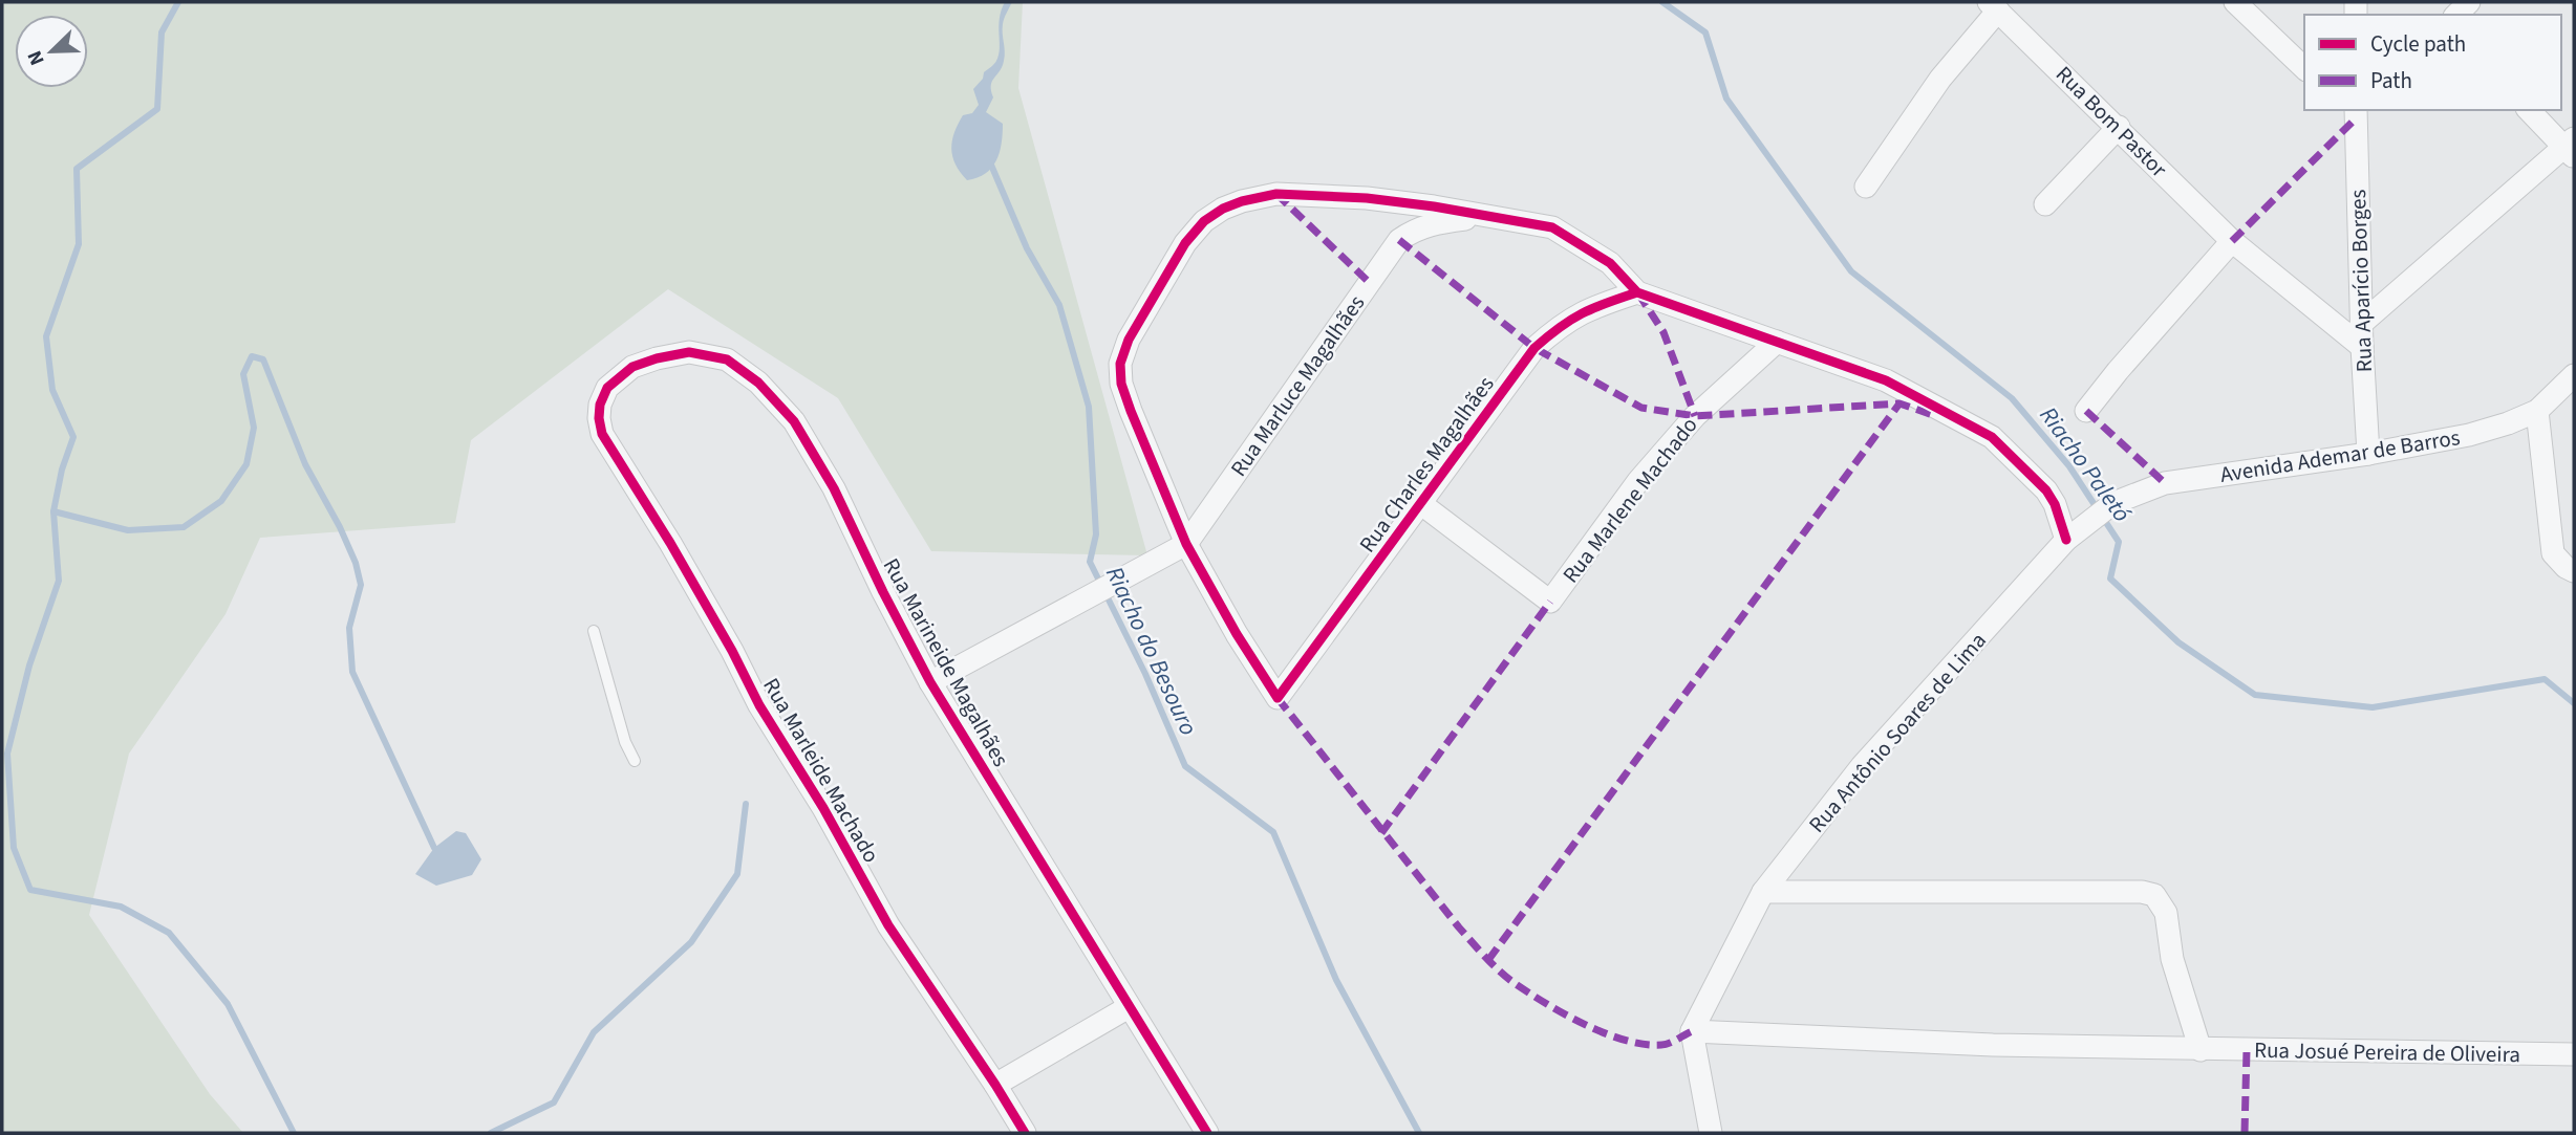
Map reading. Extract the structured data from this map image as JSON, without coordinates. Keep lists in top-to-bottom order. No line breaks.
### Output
{"streets":{"street":["Rua Bom Pastor","Rua Aparício Borges","Rua Marluce Magalhães","Avenida Ademar de Barros","Rua Charles Magalhães","Rua Marlene Machado","Rua Marineide Magalhães","Rua Antônio Soares de Lima","Rua Marleide Machado","Rua Josué Pereira de Oliveira"]},"crossings":[["Rua Bom Pastor","Rua Aparício Borges"],["Rua Aparício Borges","Avenida Ademar de Barros"],["Rua Marluce Magalhães","Rua Charles Magalhães"],["Rua Marluce Magalhães","Rua Marineide Magalhães"],["Avenida Ademar de Barros","Rua Antônio Soares de Lima"],["Rua Charles Magalhães","Rua Marlene Machado"],["Rua Marineide Magalhães","Rua Marleide Machado"],["Rua Antônio Soares de Lima","Rua Josué Pereira de Oliveira"]],"water":["Riacho Paletó","Riacho do Besouro"],"legend":["Cycle path","Path"],"north":"bottom left"}
